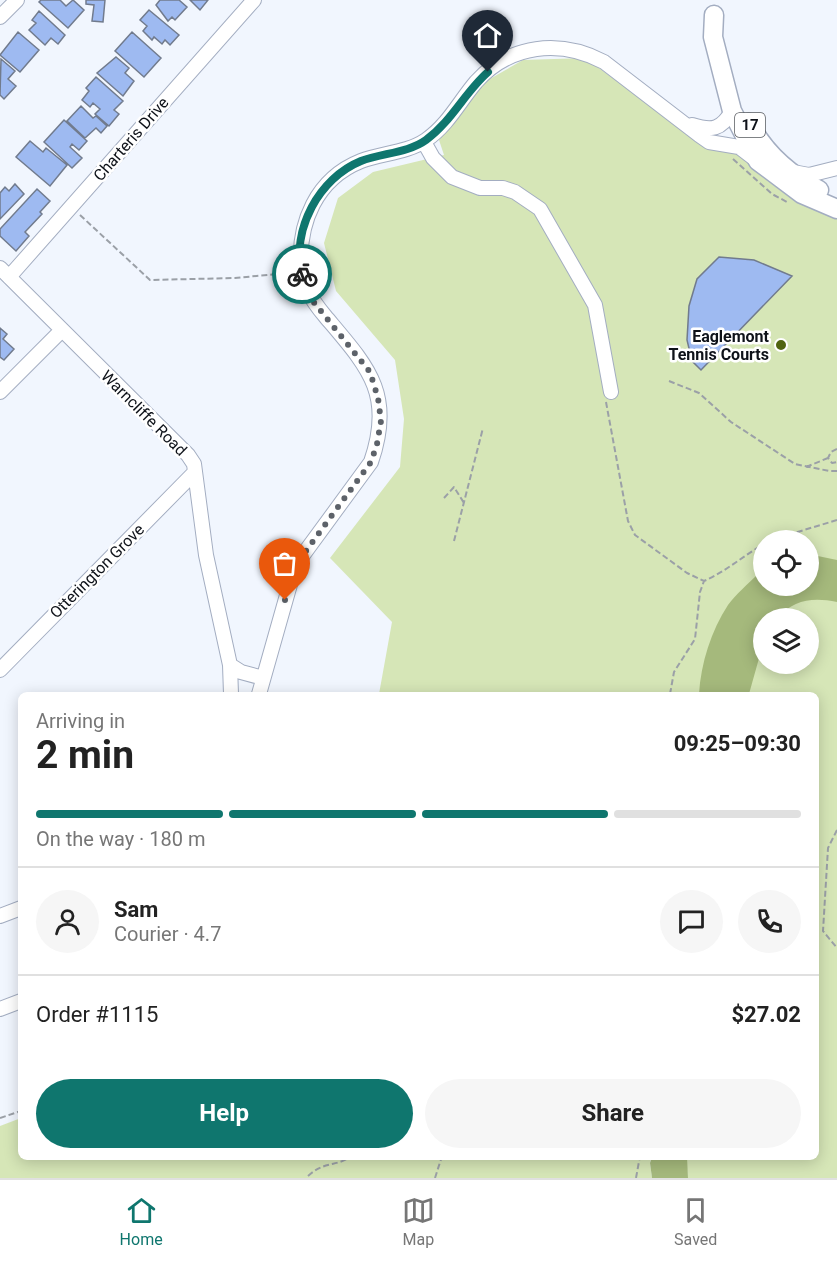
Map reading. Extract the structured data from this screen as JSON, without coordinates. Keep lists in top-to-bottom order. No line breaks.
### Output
{"streets":{"main road":["17"],"street":["Charteris Drive","Warncliffe Road","Otterington Grove"]},"crossings":[["Charteris Drive","Warncliffe Road"],["Warncliffe Road","Otterington Grove"]],"places":["Eaglemont Tennis Courts"],"page":{"heading":["2 min","Arriving in","09:25–09:30"],"panel":["Sam","Courier · 4.7","Order #1115","$27.02"],"bar":"On the way · 180 m","buttons":["Help","Share"],"tabs":["Home","Map","Saved"]}}
